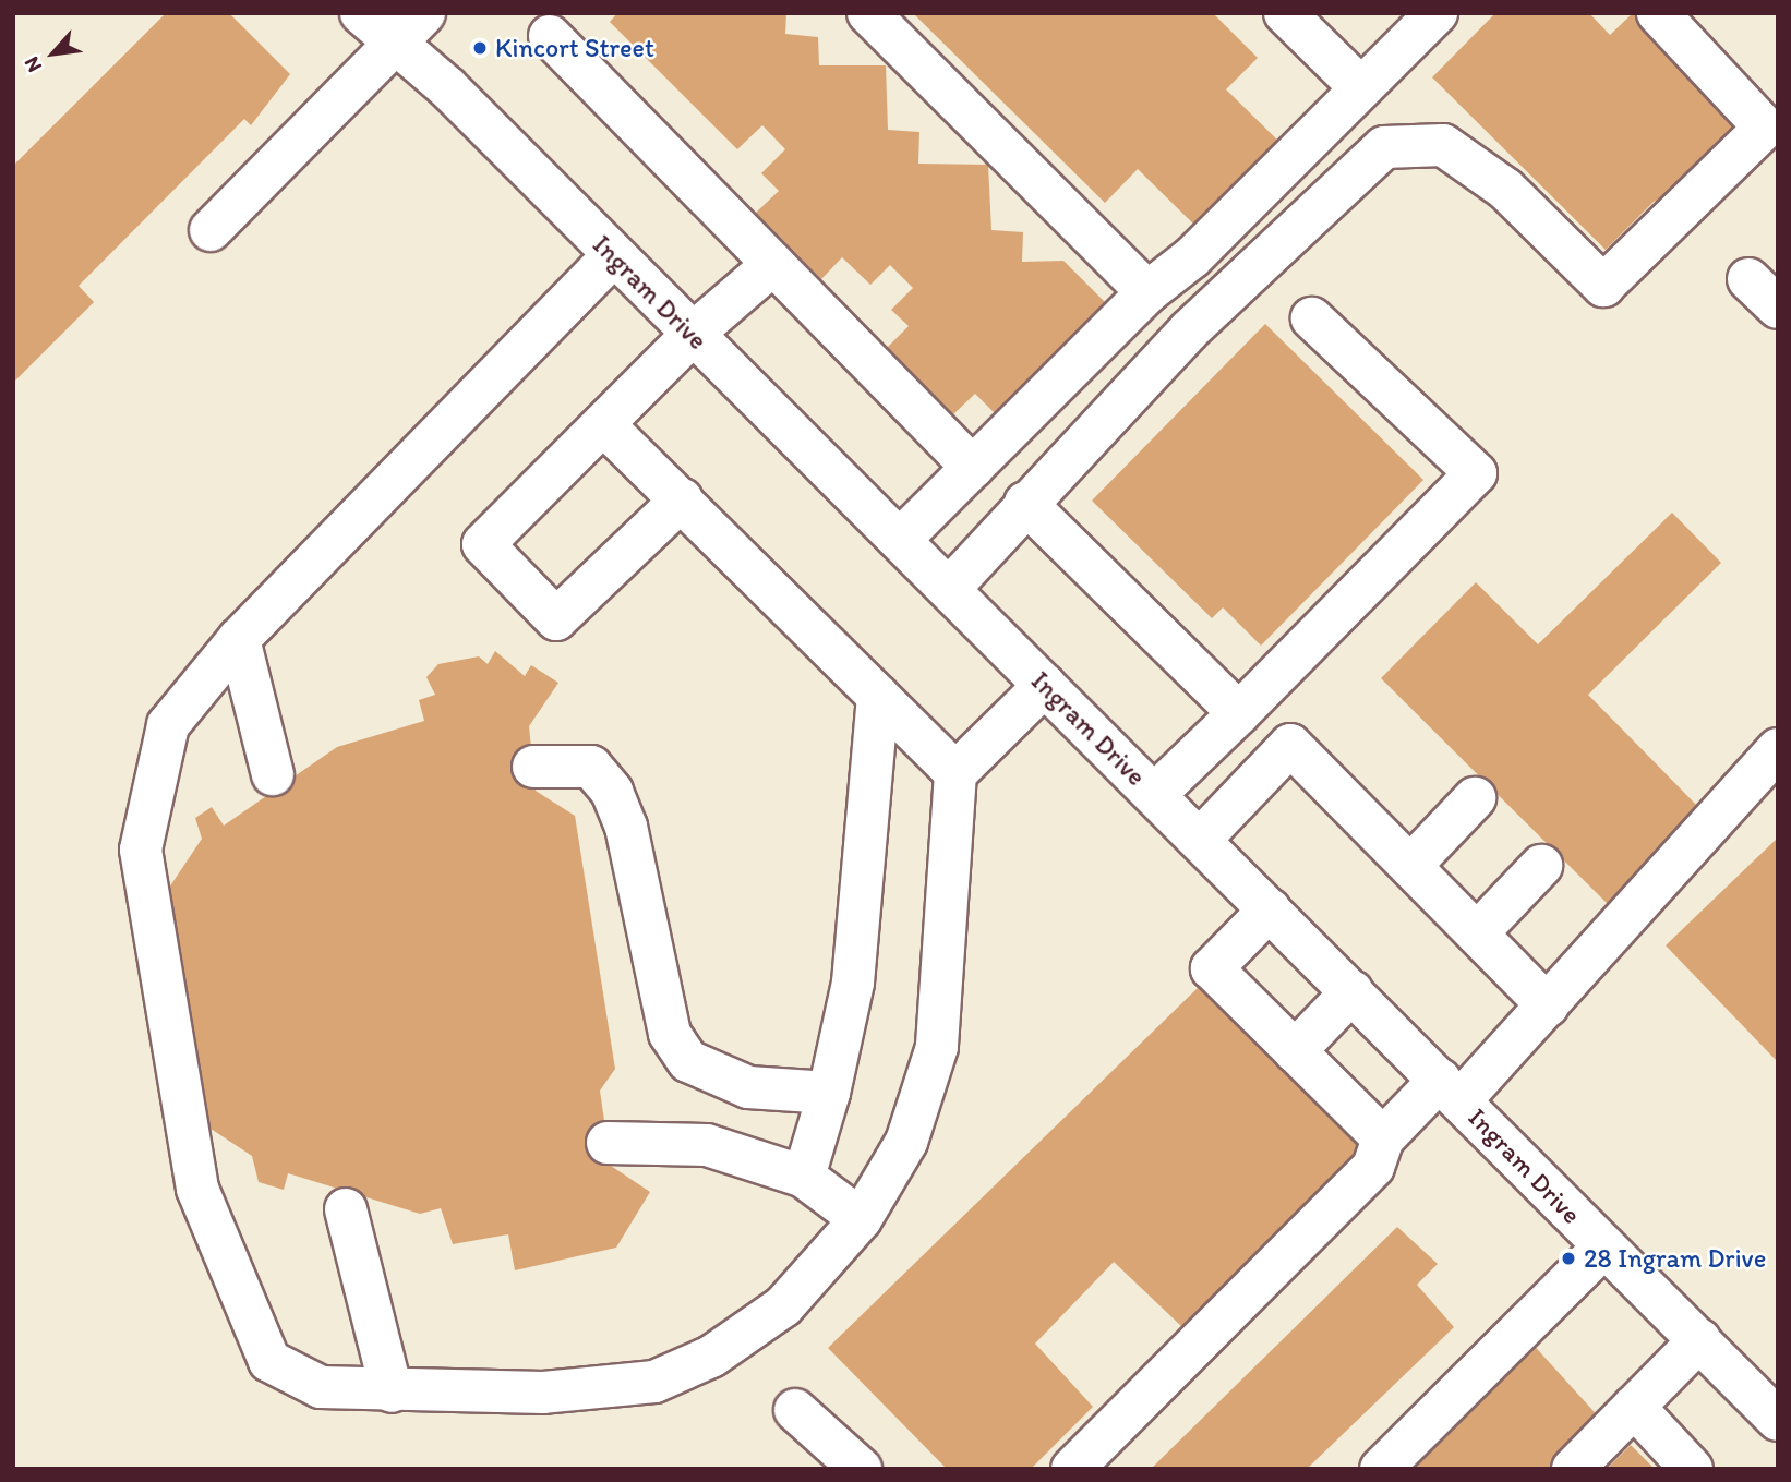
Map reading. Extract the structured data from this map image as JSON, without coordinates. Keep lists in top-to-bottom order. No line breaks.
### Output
{"streets":{"street":["Ingram Drive"]},"places":["Kincort Street","28 Ingram Drive"],"north":"bottom left"}
